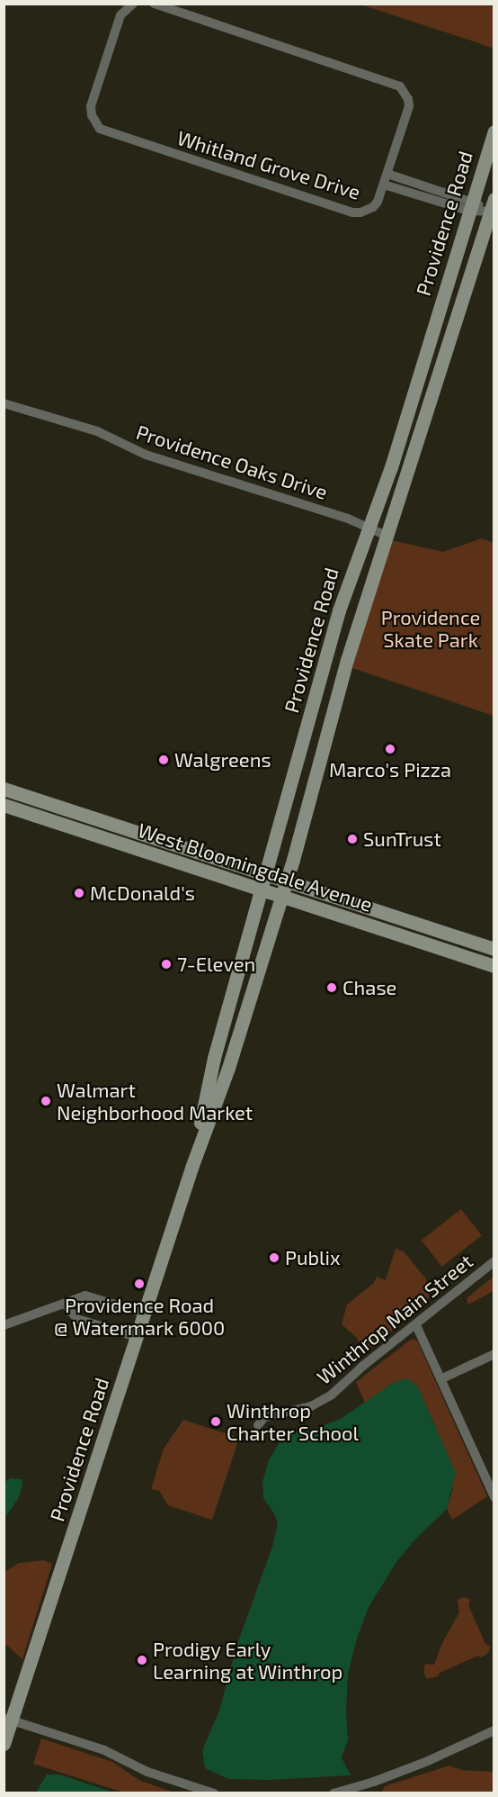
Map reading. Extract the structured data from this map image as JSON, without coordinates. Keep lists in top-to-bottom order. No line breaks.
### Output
{"streets":{"main road":["Providence Road","West Bloomingdale Avenue"],"street":["Whitland Grove Drive","Providence Oaks Drive","Winthrop Main Street"]},"crossings":[["Providence Road","Providence Oaks Drive"],["Providence Road","West Bloomingdale Avenue"]],"parks":["Providence Skate Park"],"places":["Marco's Pizza","Walgreens","SunTrust","McDonald's","7-Eleven","Chase","Walmart Neighborhood Market","Publix","Providence Road @ Watermark 6000","Winthrop Charter School","Prodigy Early Learning at Winthrop"]}
